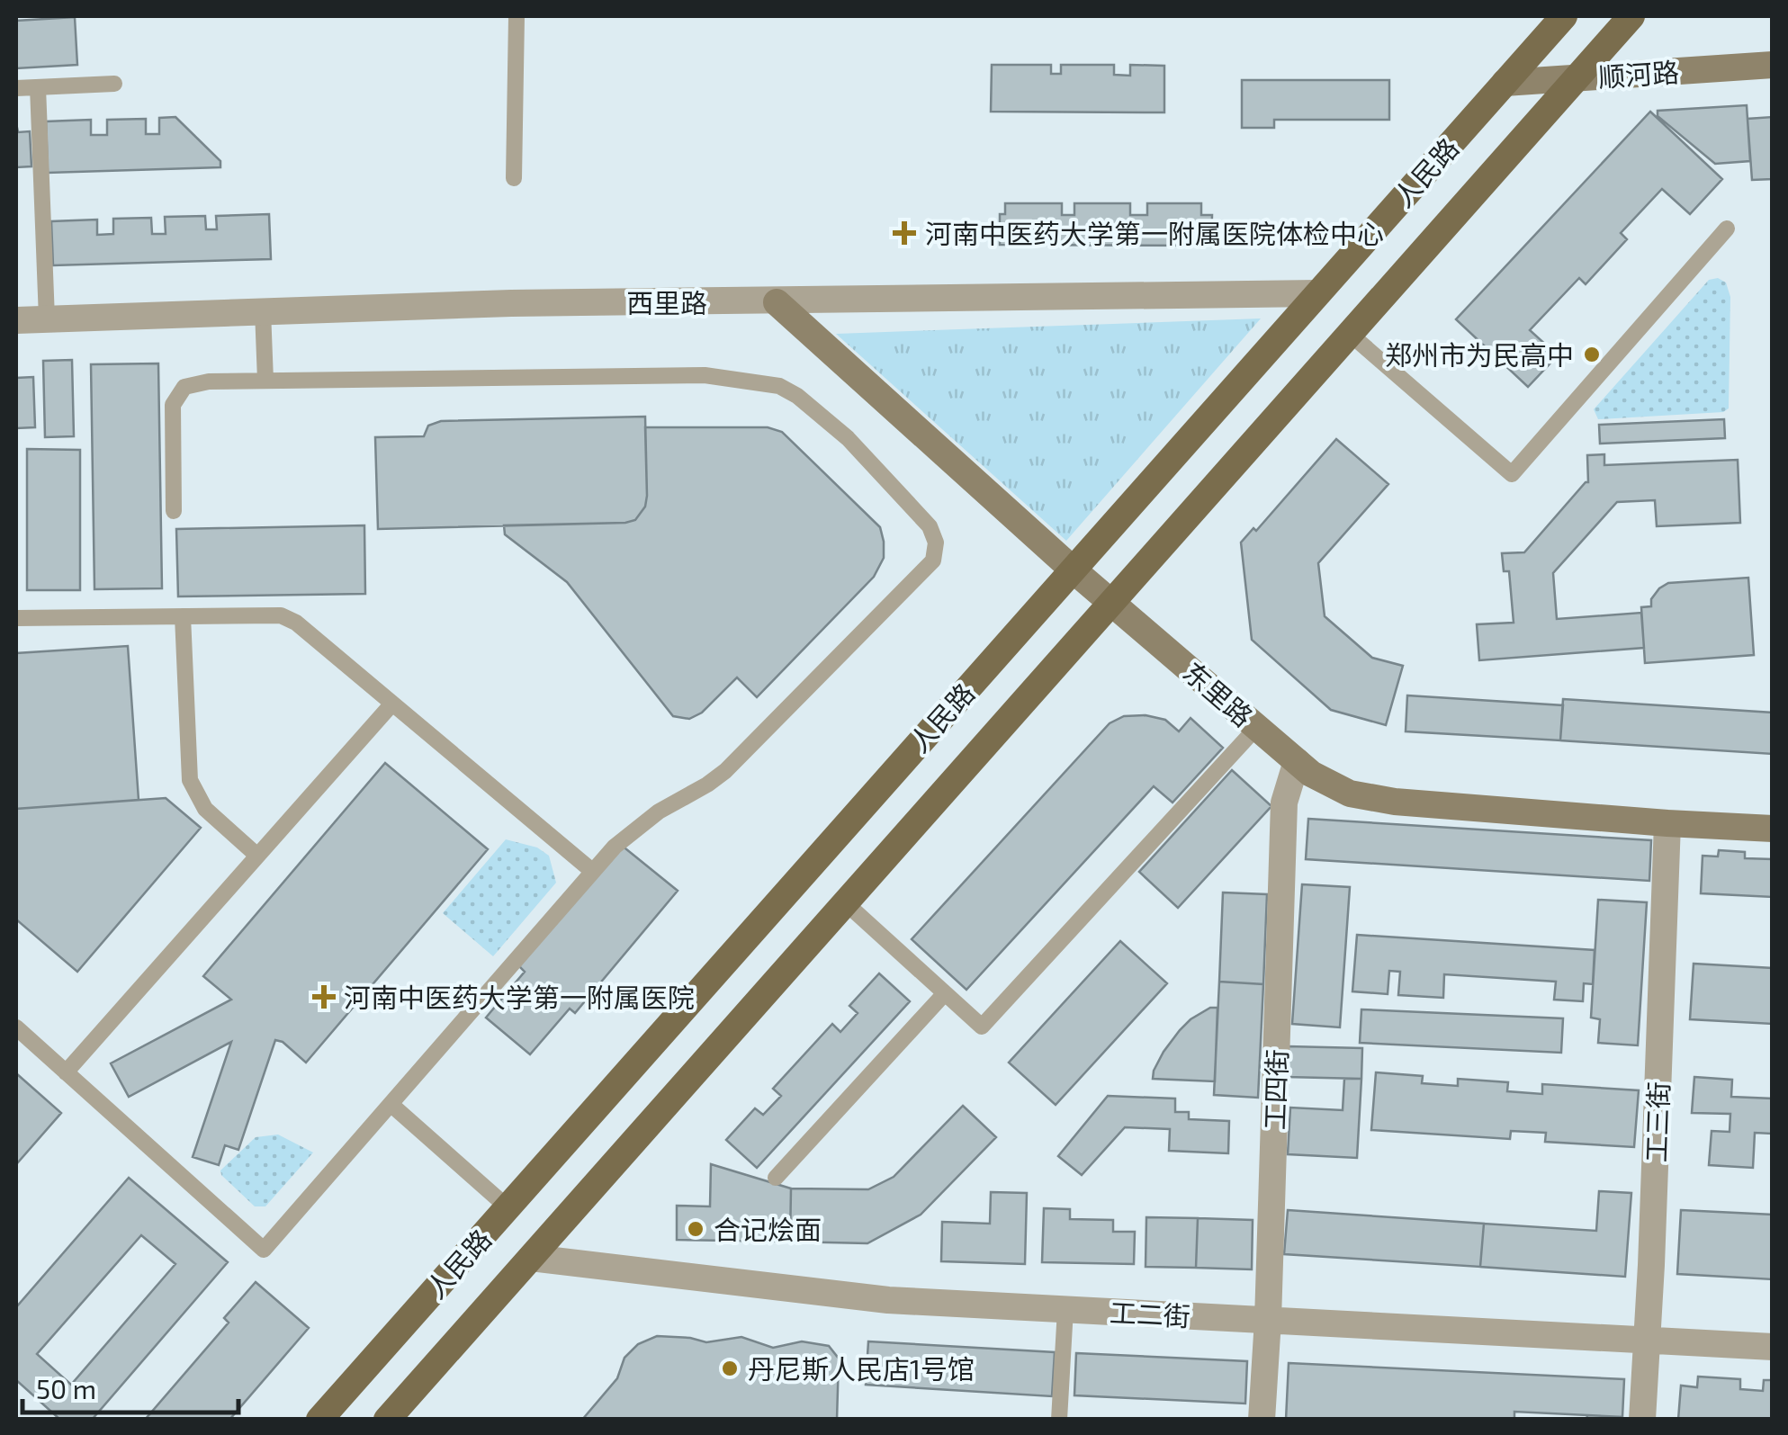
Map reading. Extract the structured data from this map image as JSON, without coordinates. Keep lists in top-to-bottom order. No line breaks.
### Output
{"streets":{"main road":["人民路"],"street":["顺河路","西里路","东里路","工四街","工三街","工二街"]},"crossings":[["顺河路","人民路"],["人民路","西里路"],["人民路","东里路"],["人民路","工二街"],["西里路","东里路"],["东里路","工四街"],["东里路","工三街"],["工四街","工二街"],["工三街","工二街"]],"places":{"health":["河南中医药大学第一附属医院体检中心","河南中医药大学第一附属医院"],"other":["郑州市为民高中","合记烩面","丹尼斯人民店1号馆"]},"scale_bar":"50 m"}
